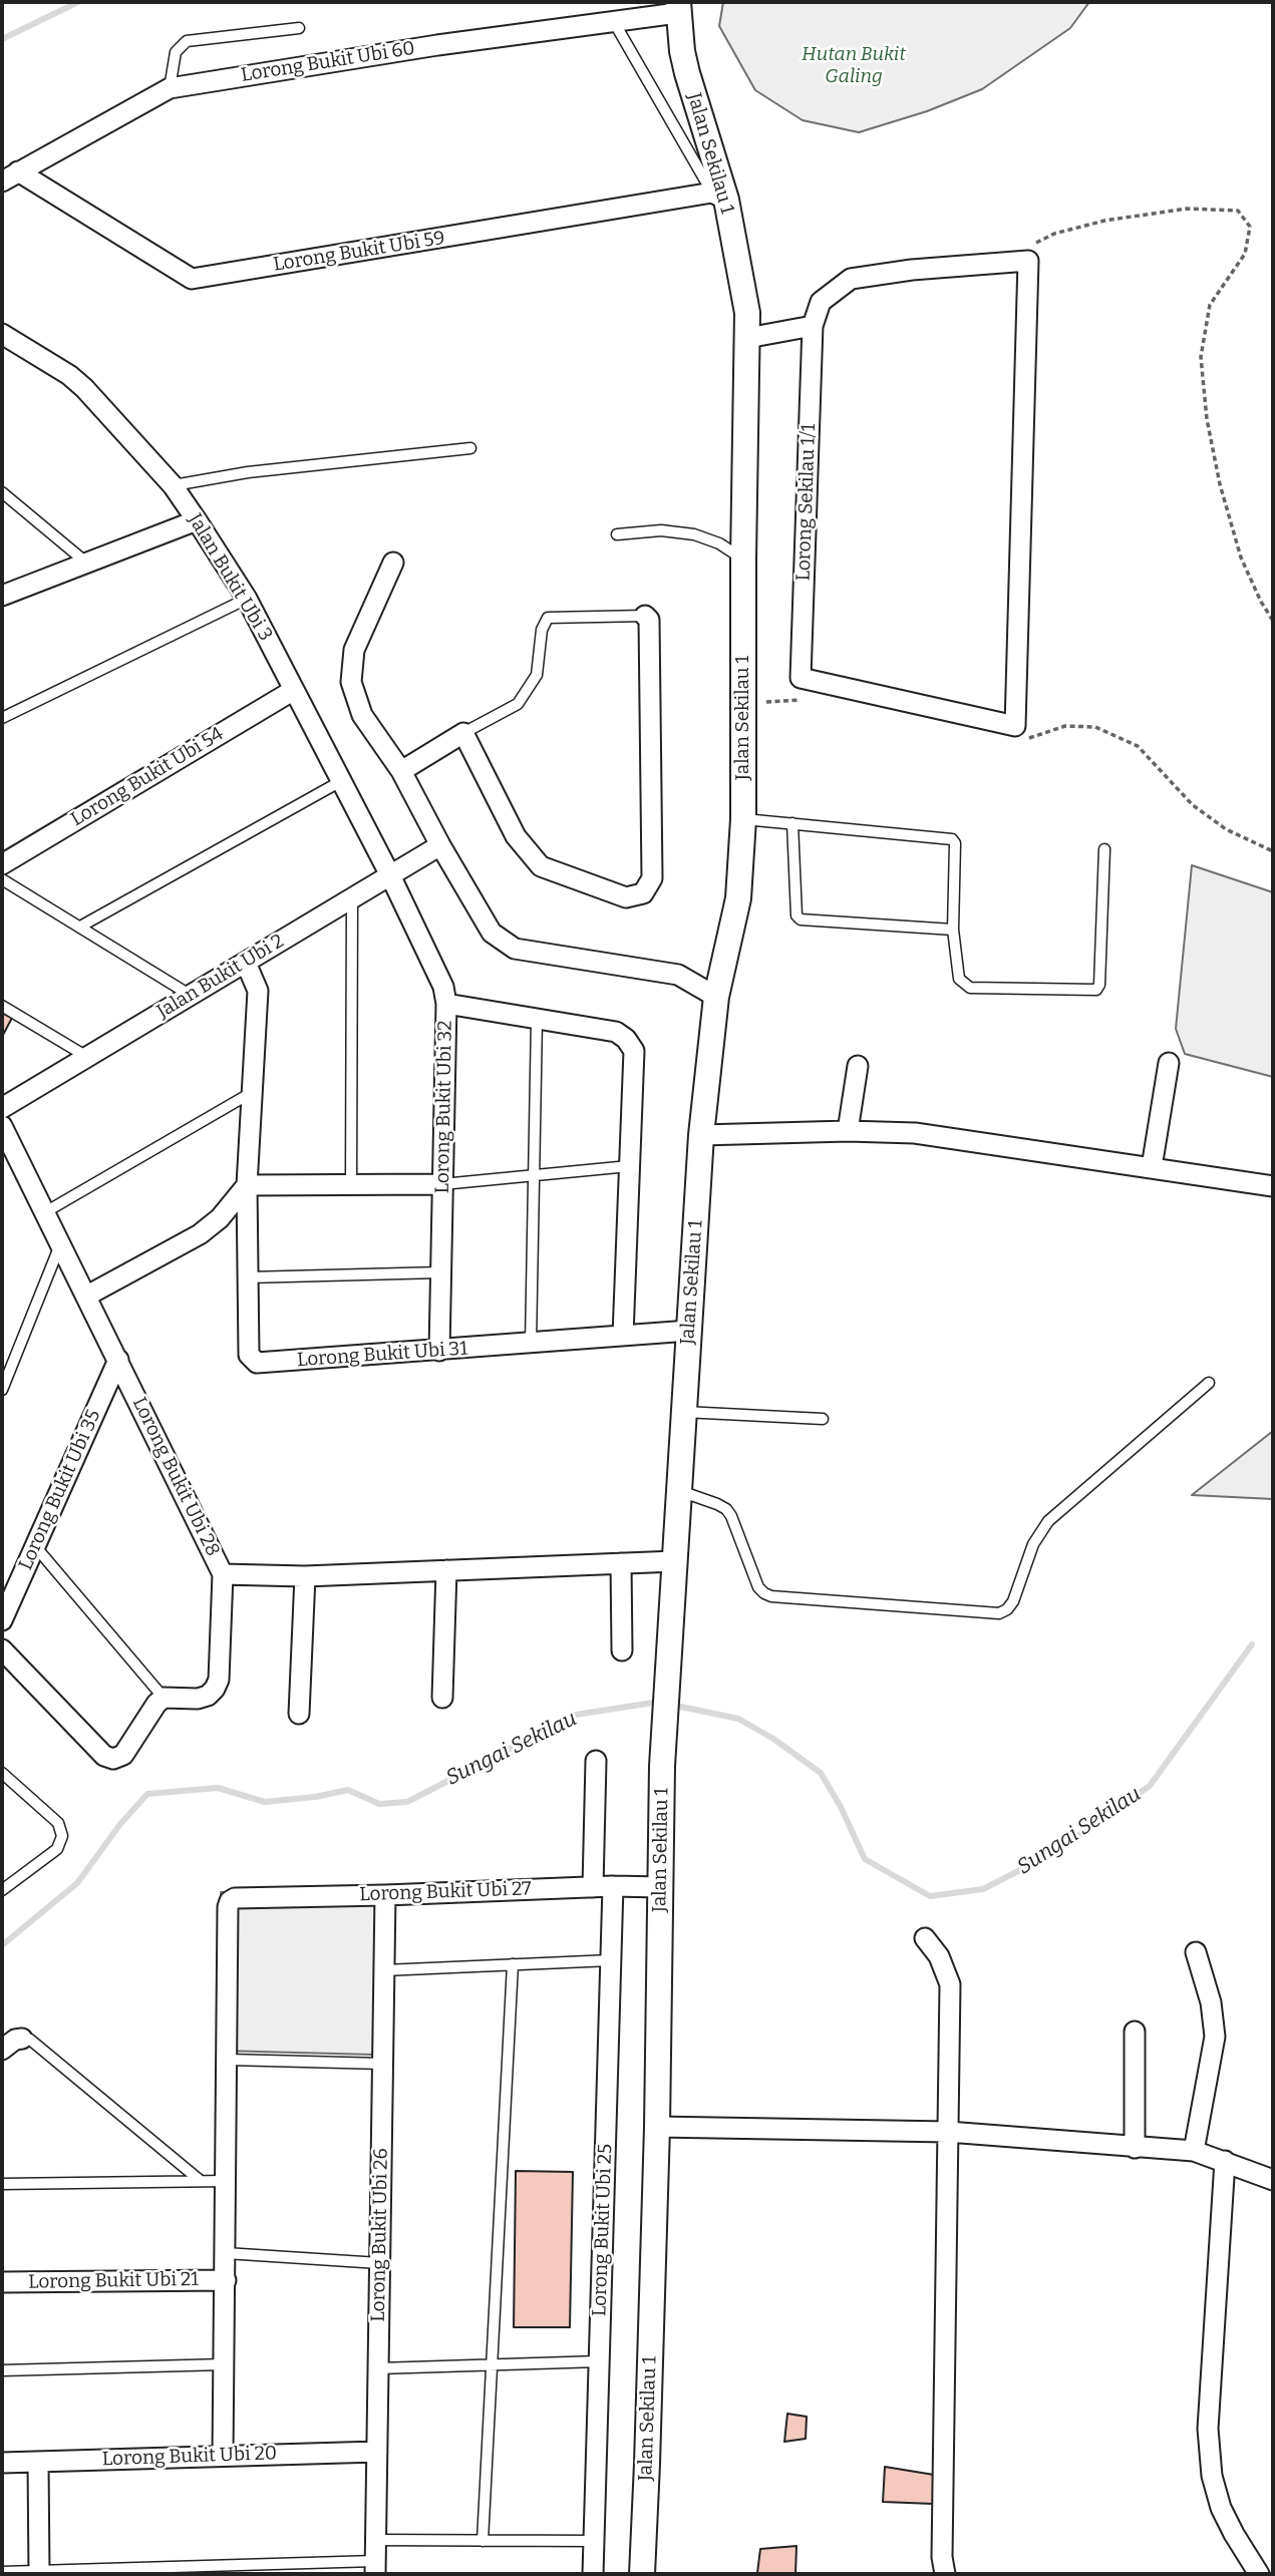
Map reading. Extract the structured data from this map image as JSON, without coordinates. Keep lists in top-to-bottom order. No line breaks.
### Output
{"streets":{"street":["Lorong Bukit Ubi 60","Jalan Sekilau 1","Lorong Bukit Ubi 59","Lorong Sekilau 1/1","Jalan Bukit Ubi 3","Lorong Bukit Ubi 54","Jalan Bukit Ubi 2","Lorong Bukit Ubi 32","Lorong Bukit Ubi 31","Lorong Bukit Ubi 28","Lorong Bukit Ubi 35","Lorong Bukit Ubi 27","Lorong Bukit Ubi 25","Lorong Bukit Ubi 26","Lorong Bukit Ubi 21","Lorong Bukit Ubi 20"]},"crossings":[["Lorong Bukit Ubi 60","Jalan Sekilau 1"],["Lorong Bukit Ubi 60","Lorong Bukit Ubi 59"],["Jalan Sekilau 1","Lorong Bukit Ubi 59"],["Jalan Sekilau 1","Lorong Bukit Ubi 31"],["Jalan Sekilau 1","Lorong Bukit Ubi 28"],["Jalan Sekilau 1","Lorong Bukit Ubi 27"],["Jalan Bukit Ubi 3","Lorong Bukit Ubi 54"],["Jalan Bukit Ubi 3","Jalan Bukit Ubi 2"],["Jalan Bukit Ubi 3","Lorong Bukit Ubi 32"],["Jalan Bukit Ubi 2","Lorong Bukit Ubi 32"],["Jalan Bukit Ubi 2","Lorong Bukit Ubi 31"],["Lorong Bukit Ubi 32","Lorong Bukit Ubi 31"],["Lorong Bukit Ubi 28","Lorong Bukit Ubi 35"],["Lorong Bukit Ubi 27","Lorong Bukit Ubi 25"],["Lorong Bukit Ubi 27","Lorong Bukit Ubi 26"],["Lorong Bukit Ubi 26","Lorong Bukit Ubi 20"]],"water":["Sungai Sekilau"],"parks":["Hutan Bukit Galing"]}
